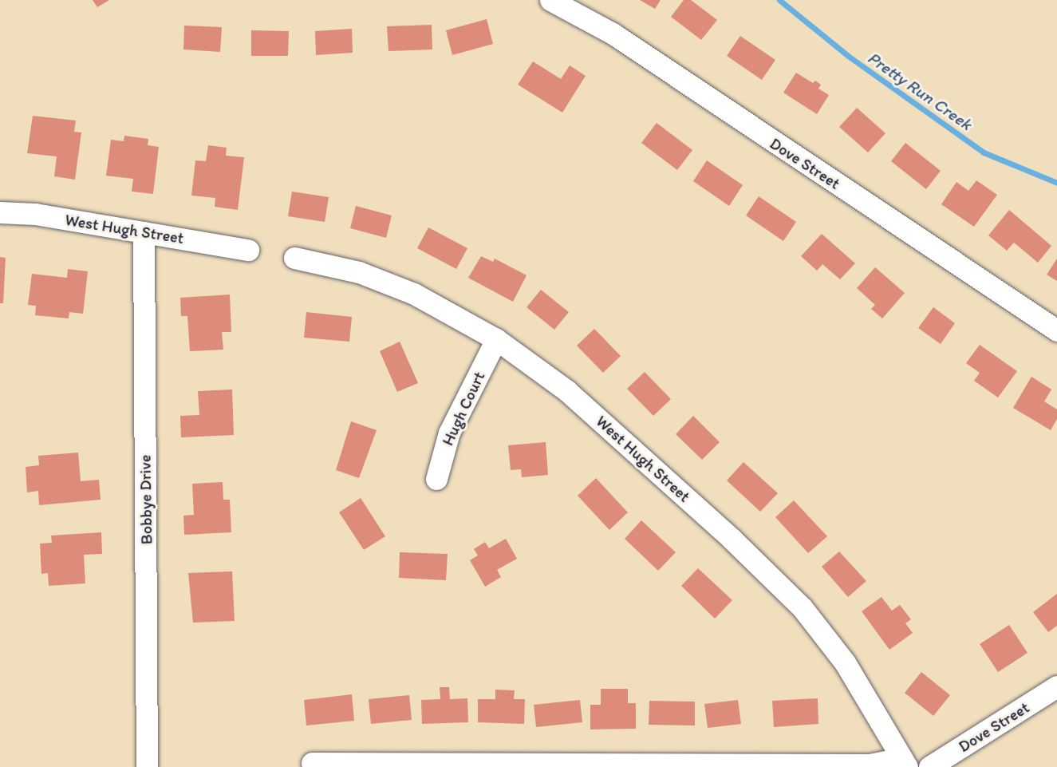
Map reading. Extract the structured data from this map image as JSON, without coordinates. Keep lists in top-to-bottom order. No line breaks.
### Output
{"streets":{"street":["Dove Street","West Hugh Street","Hugh Court","Bobbye Drive"]},"crossings":[["West Hugh Street","Hugh Court"],["West Hugh Street","Bobbye Drive"]],"water":["Pretty Run Creek"]}
